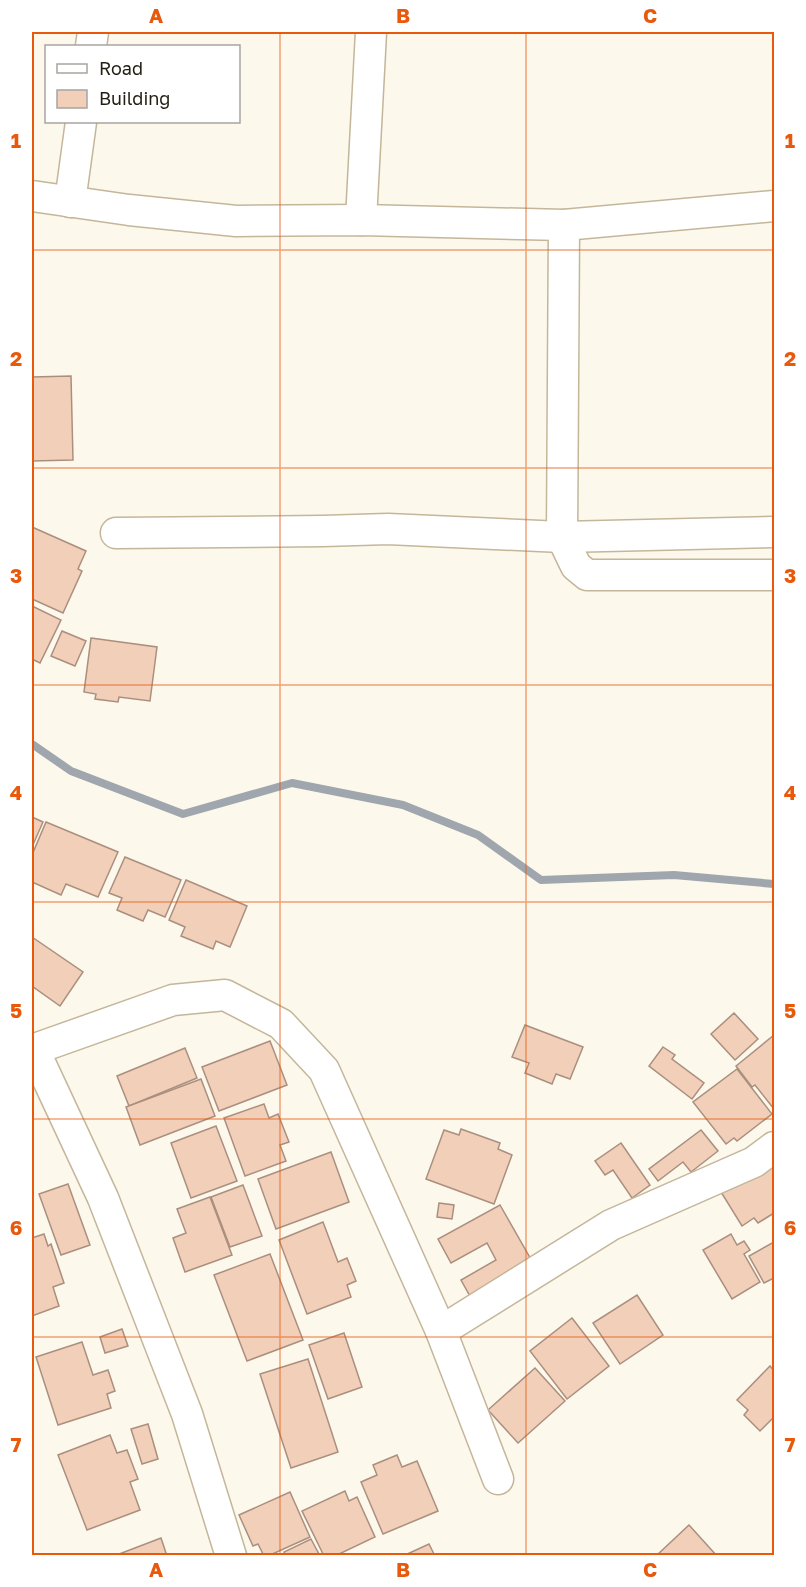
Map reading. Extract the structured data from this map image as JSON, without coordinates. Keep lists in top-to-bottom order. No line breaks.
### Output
{"legend":["Road","Building"],"grid":{"columns":["A","B","C"],"rows":["1","2","3","4","5","6","7"]}}
